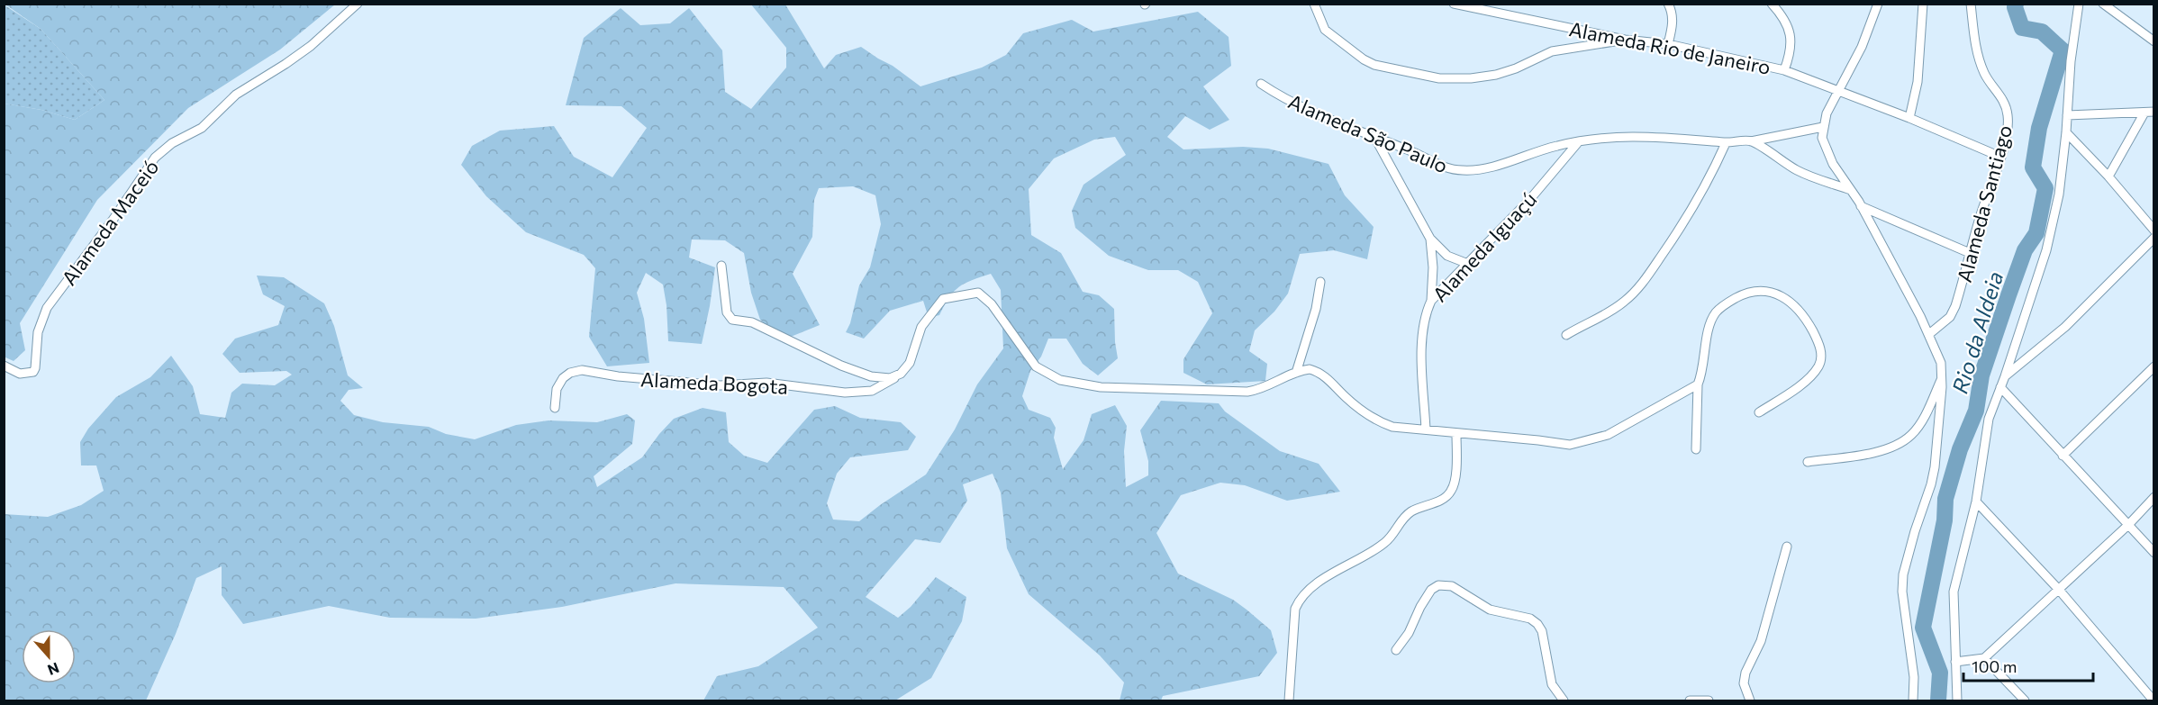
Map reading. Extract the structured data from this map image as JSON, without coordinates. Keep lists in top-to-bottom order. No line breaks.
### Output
{"streets":{"street":["Alameda Rio de Janeiro","Alameda São Paulo","Alameda Santiago","Alameda Maceió","Alameda Iguaçú","Alameda Bogota"]},"crossings":[["Alameda Rio de Janeiro","Alameda Santiago"],["Alameda São Paulo","Alameda Iguaçú"]],"water":["Rio da Aldeia"],"scale_bar":"100 m","north":"bottom"}
